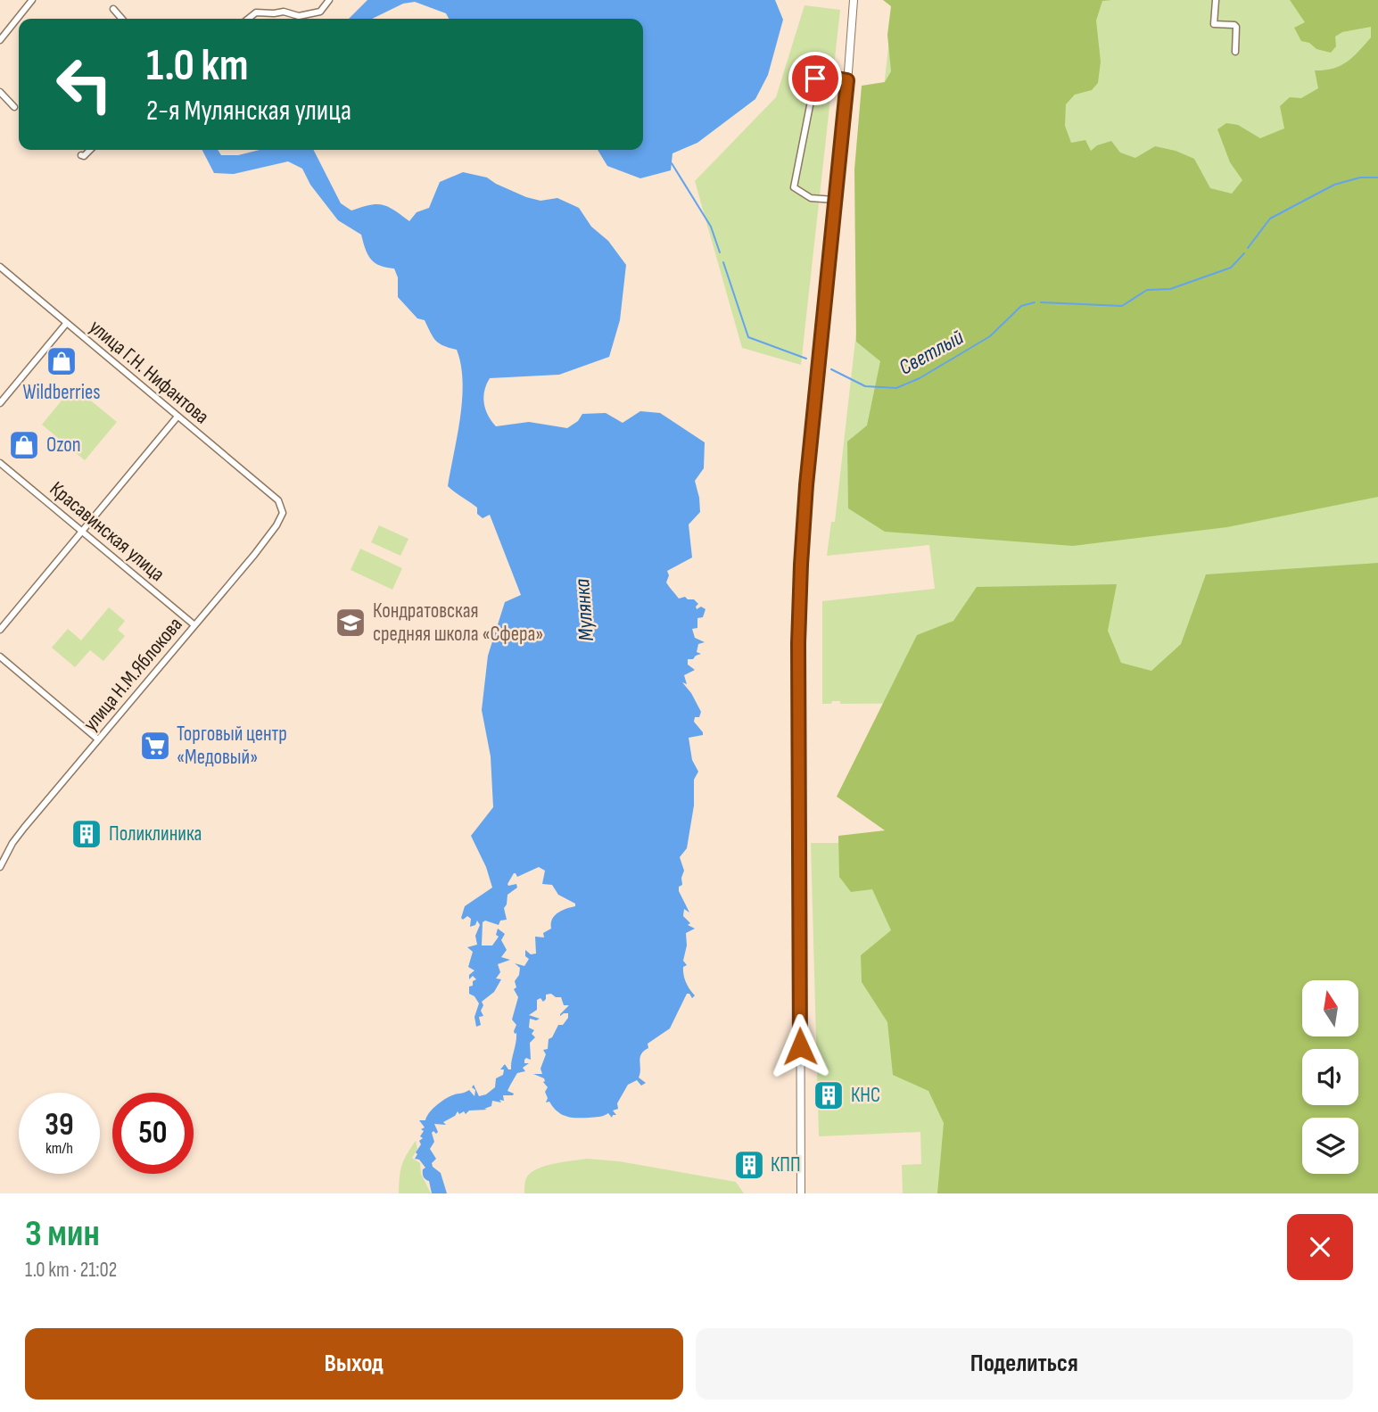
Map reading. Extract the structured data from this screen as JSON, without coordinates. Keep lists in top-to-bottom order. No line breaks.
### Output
{"streets":{"street":["улица Г.Н. Нифантова","Красавинская улица","улица Н.М.Яблокова"]},"crossings":[["улица Г.Н. Нифантова","улица Н.М.Яблокова"],["Красавинская улица","улица Н.М.Яблокова"]],"water":["Светлый","Мулянка"],"places":{"shop":["Wildberries","Ozon"],"school or university":["Кондратовская средняя школа «Сфера»"],"supermarket":["Торговый центр «Медовый»"],"building":["Поликлиника","КНС","КПП"]},"north":"top","page":{"turn":["1.0 km","2-я Мулянская улица"],"speed":"39 km/h","limit":"50","heading":["3 мин","1.0 km · 21:02"],"buttons":["Выход","Поделиться"]}}
